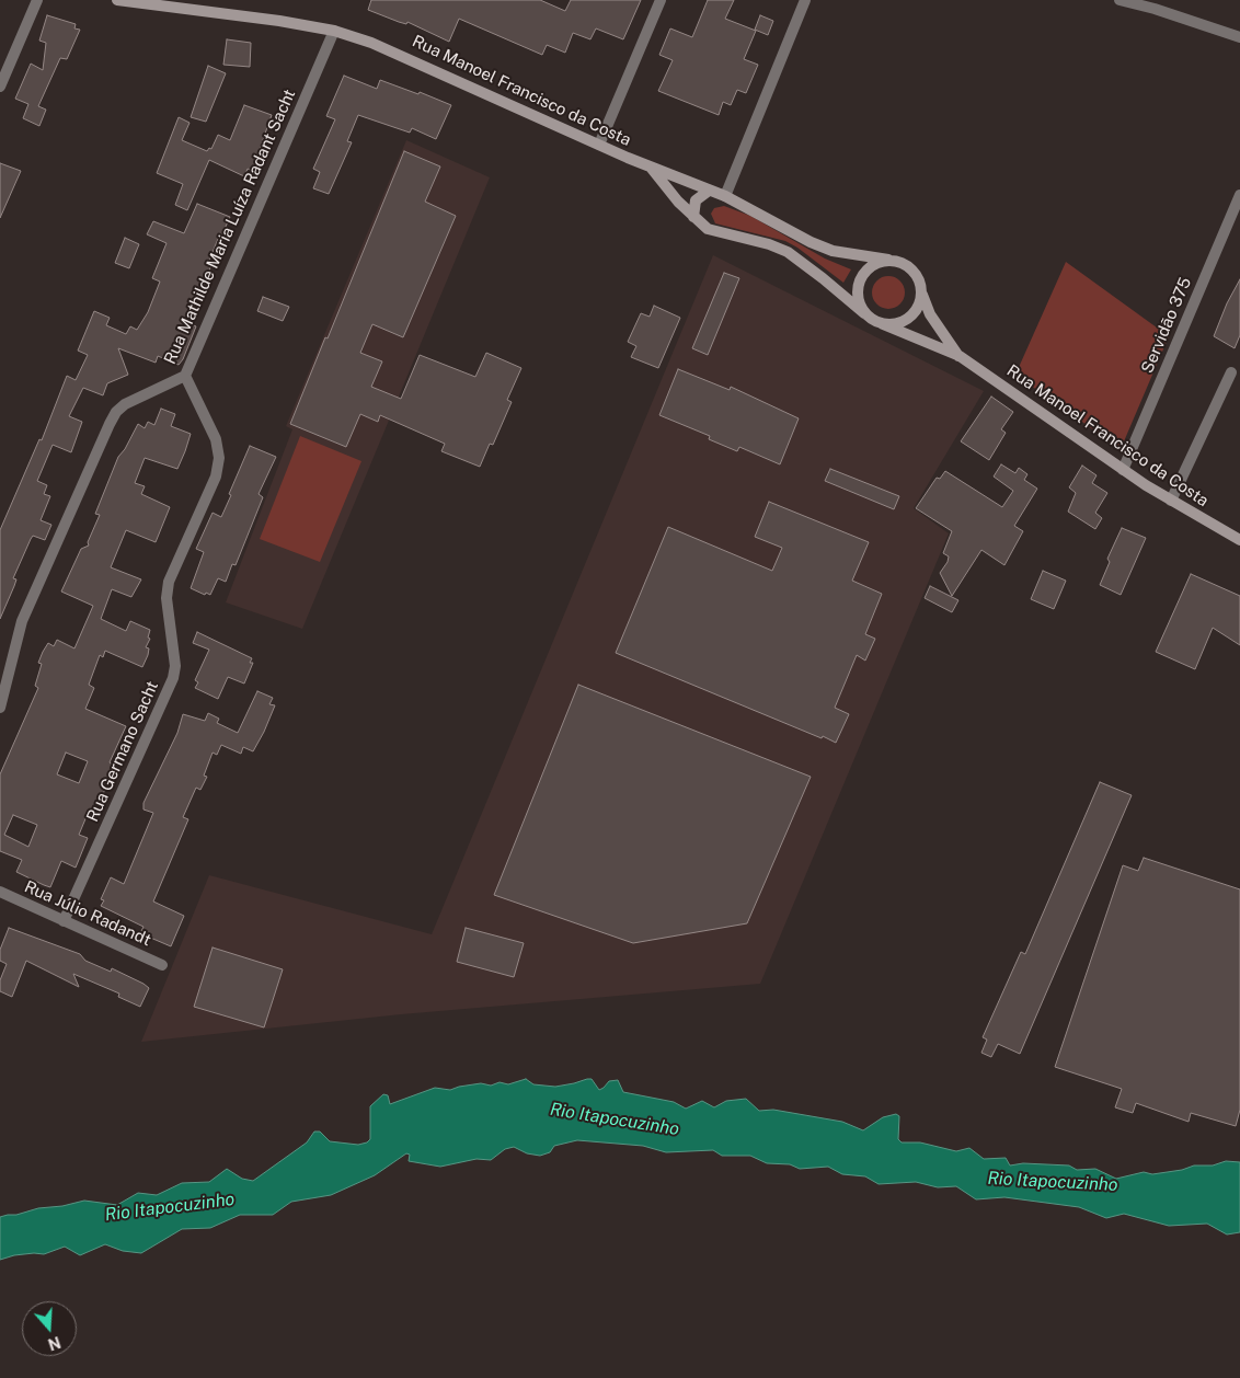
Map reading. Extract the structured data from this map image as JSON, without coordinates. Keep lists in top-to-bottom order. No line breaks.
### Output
{"streets":{"main road":["Rua Manoel Francisco da Costa"],"street":["Rua Mathilde Maria Luíza Radant Sacht","Servidão 375","Rua Germano Sacht","Rua Júlio Radandt"]},"crossings":[["Rua Manoel Francisco da Costa","Rua Mathilde Maria Luíza Radant Sacht"],["Rua Manoel Francisco da Costa","Servidão 375"],["Rua Mathilde Maria Luíza Radant Sacht","Rua Germano Sacht"],["Rua Germano Sacht","Rua Júlio Radandt"]],"water":["Rio Itapocuzinho"],"north":"bottom"}
